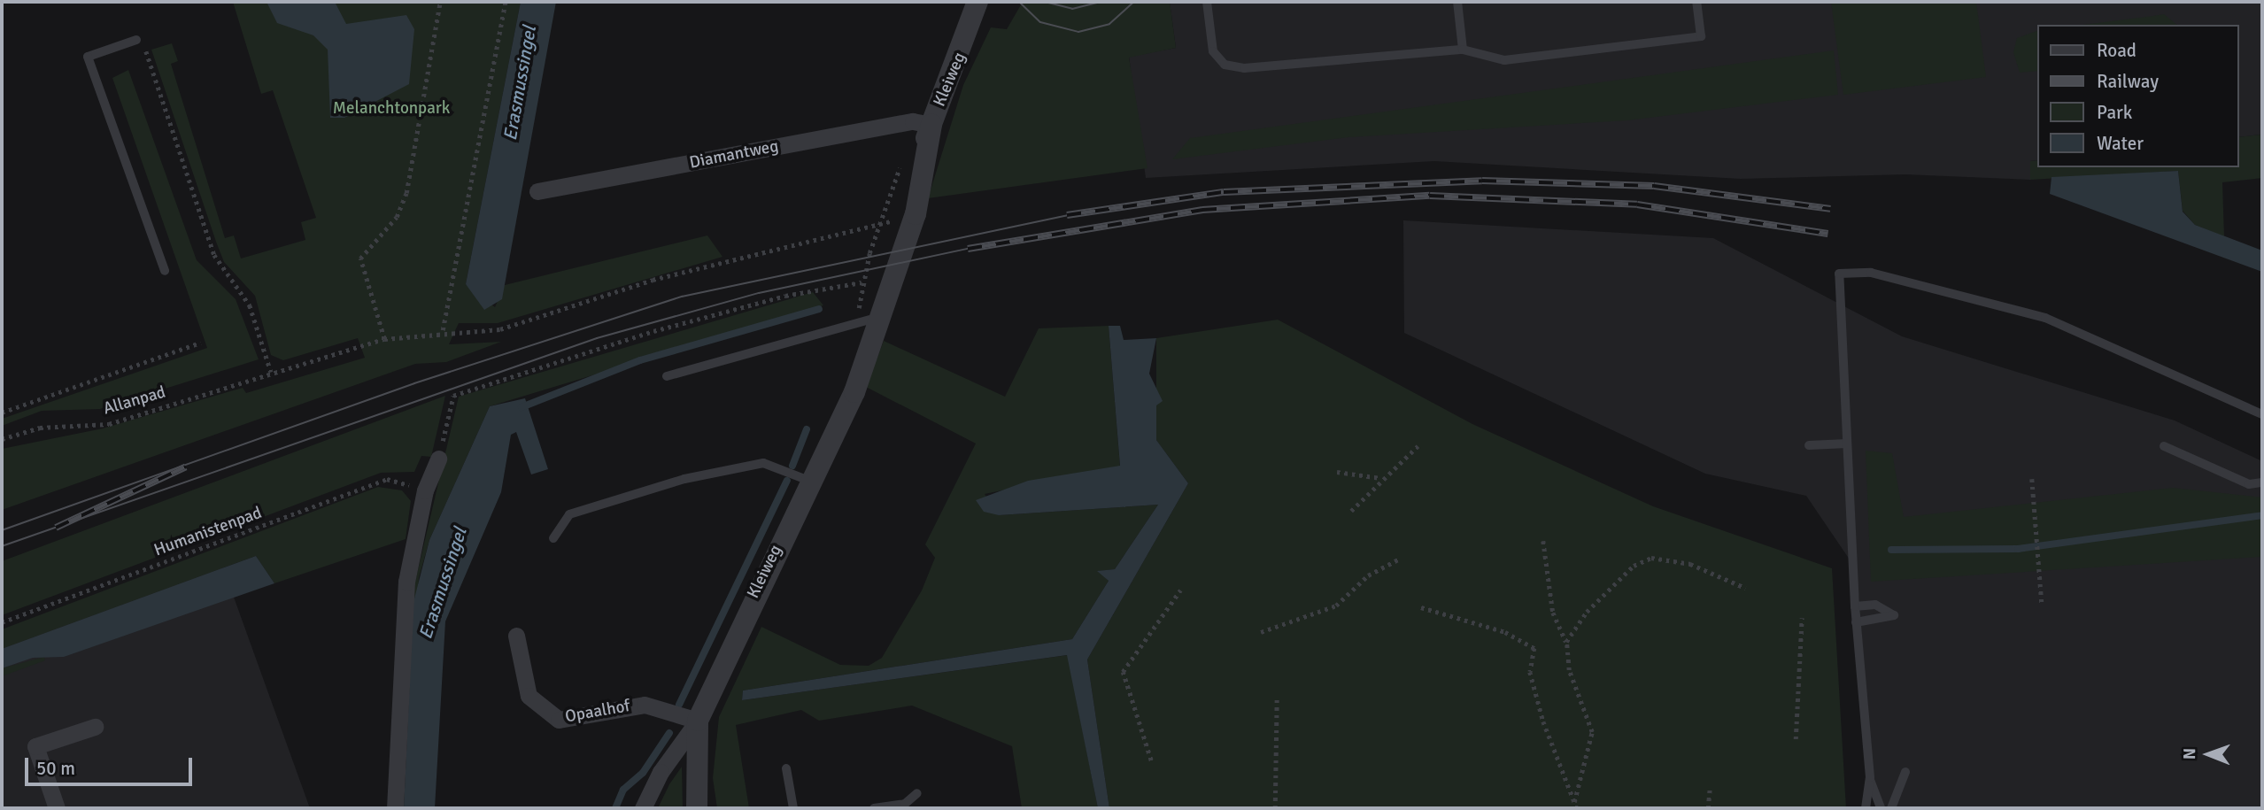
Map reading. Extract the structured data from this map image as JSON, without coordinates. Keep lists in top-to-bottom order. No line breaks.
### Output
{"streets":{"street":["Kleiweg","Diamantweg","Opaalhof"],"path":["Allanpad","Humanistenpad"]},"crossings":[["Kleiweg","Diamantweg"],["Kleiweg","Opaalhof"]],"water":["Erasmussingel"],"parks":["Melanchtonpark"],"legend":["Road","Railway","Park","Water"],"scale_bar":"50 m","north":"left"}
